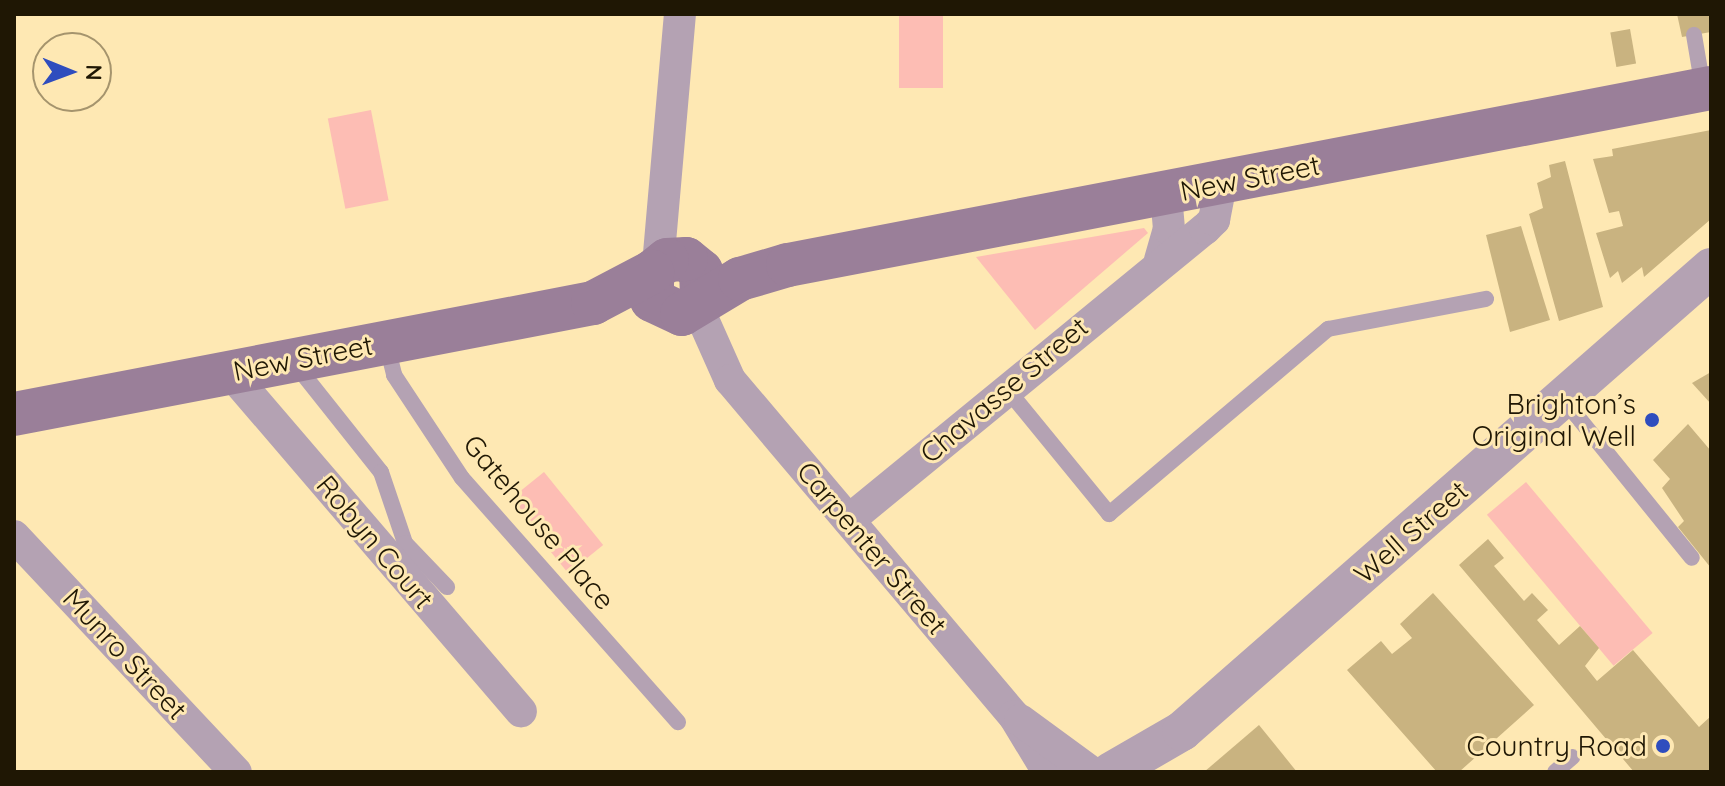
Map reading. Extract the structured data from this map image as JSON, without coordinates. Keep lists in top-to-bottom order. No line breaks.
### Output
{"streets":{"main road":["New Street"],"street":["Chavasse Street","Well Street","Robyn Court","Carpenter Street","Munro Street"],"lane":["Gatehouse Place"]},"crossings":[["New Street","Chavasse Street"],["New Street","Gatehouse Place"],["New Street","Robyn Court"],["New Street","Carpenter Street"],["Chavasse Street","Carpenter Street"]],"places":["Brighton’s Original Well","Country Road"],"north":"right"}
